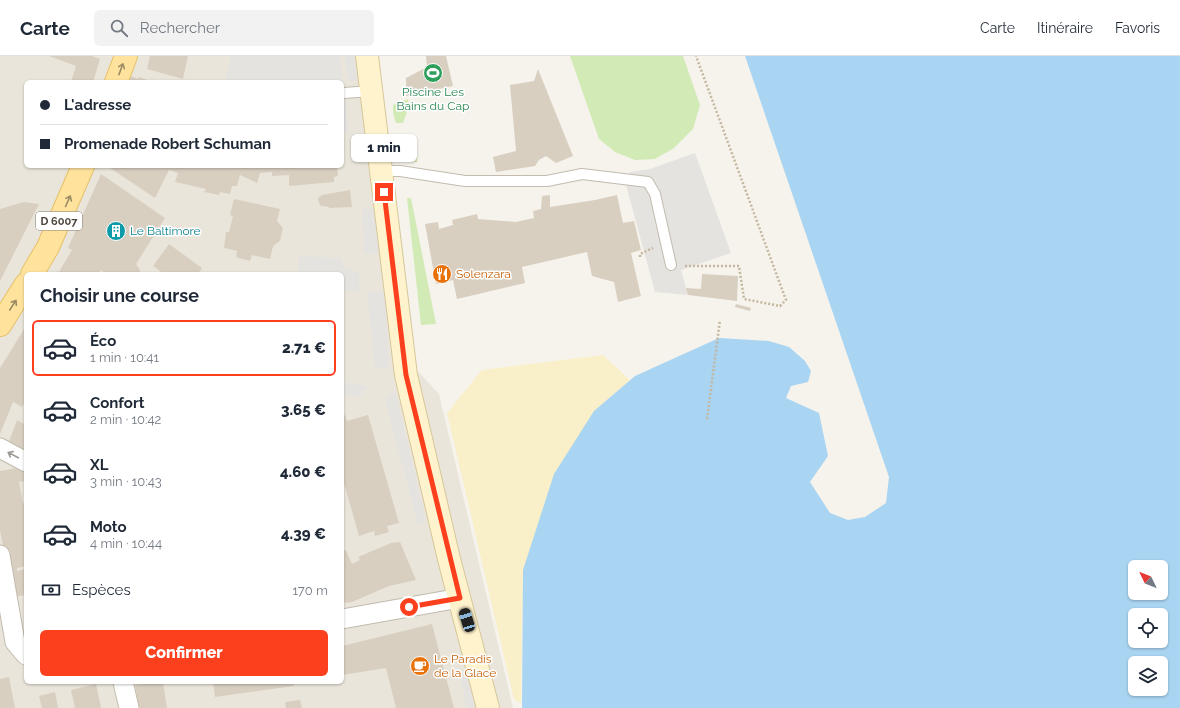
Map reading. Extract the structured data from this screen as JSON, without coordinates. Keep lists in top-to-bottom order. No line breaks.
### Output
{"streets":{"main road":["D 6007"]},"places":{"sports":["Piscine Les Bains du Cap"],"building":["Le Baltimore"],"restaurant":["Solenzara"],"cafe":["Le Paradis de la Glace"]},"north":"top left","page":{"header":"Carte","search":"Rechercher","nav":["Carte","Itinéraire","Favoris"],"banner":["L'adresse","Promenade Robert Schuman"],"bubble":"1 min","heading":"Choisir une course","list":[{"name":"Éco","note":"1 min · 10:41","value":"2.71 €"},{"name":"Confort","note":"2 min · 10:42","value":"3.65 €"},{"name":"XL","note":"3 min · 10:43","value":"4.60 €"},{"name":"Moto","note":"4 min · 10:44","value":"4.39 €"}],"pay":["Espèces","170 m"],"buttons":"Confirmer"}}
